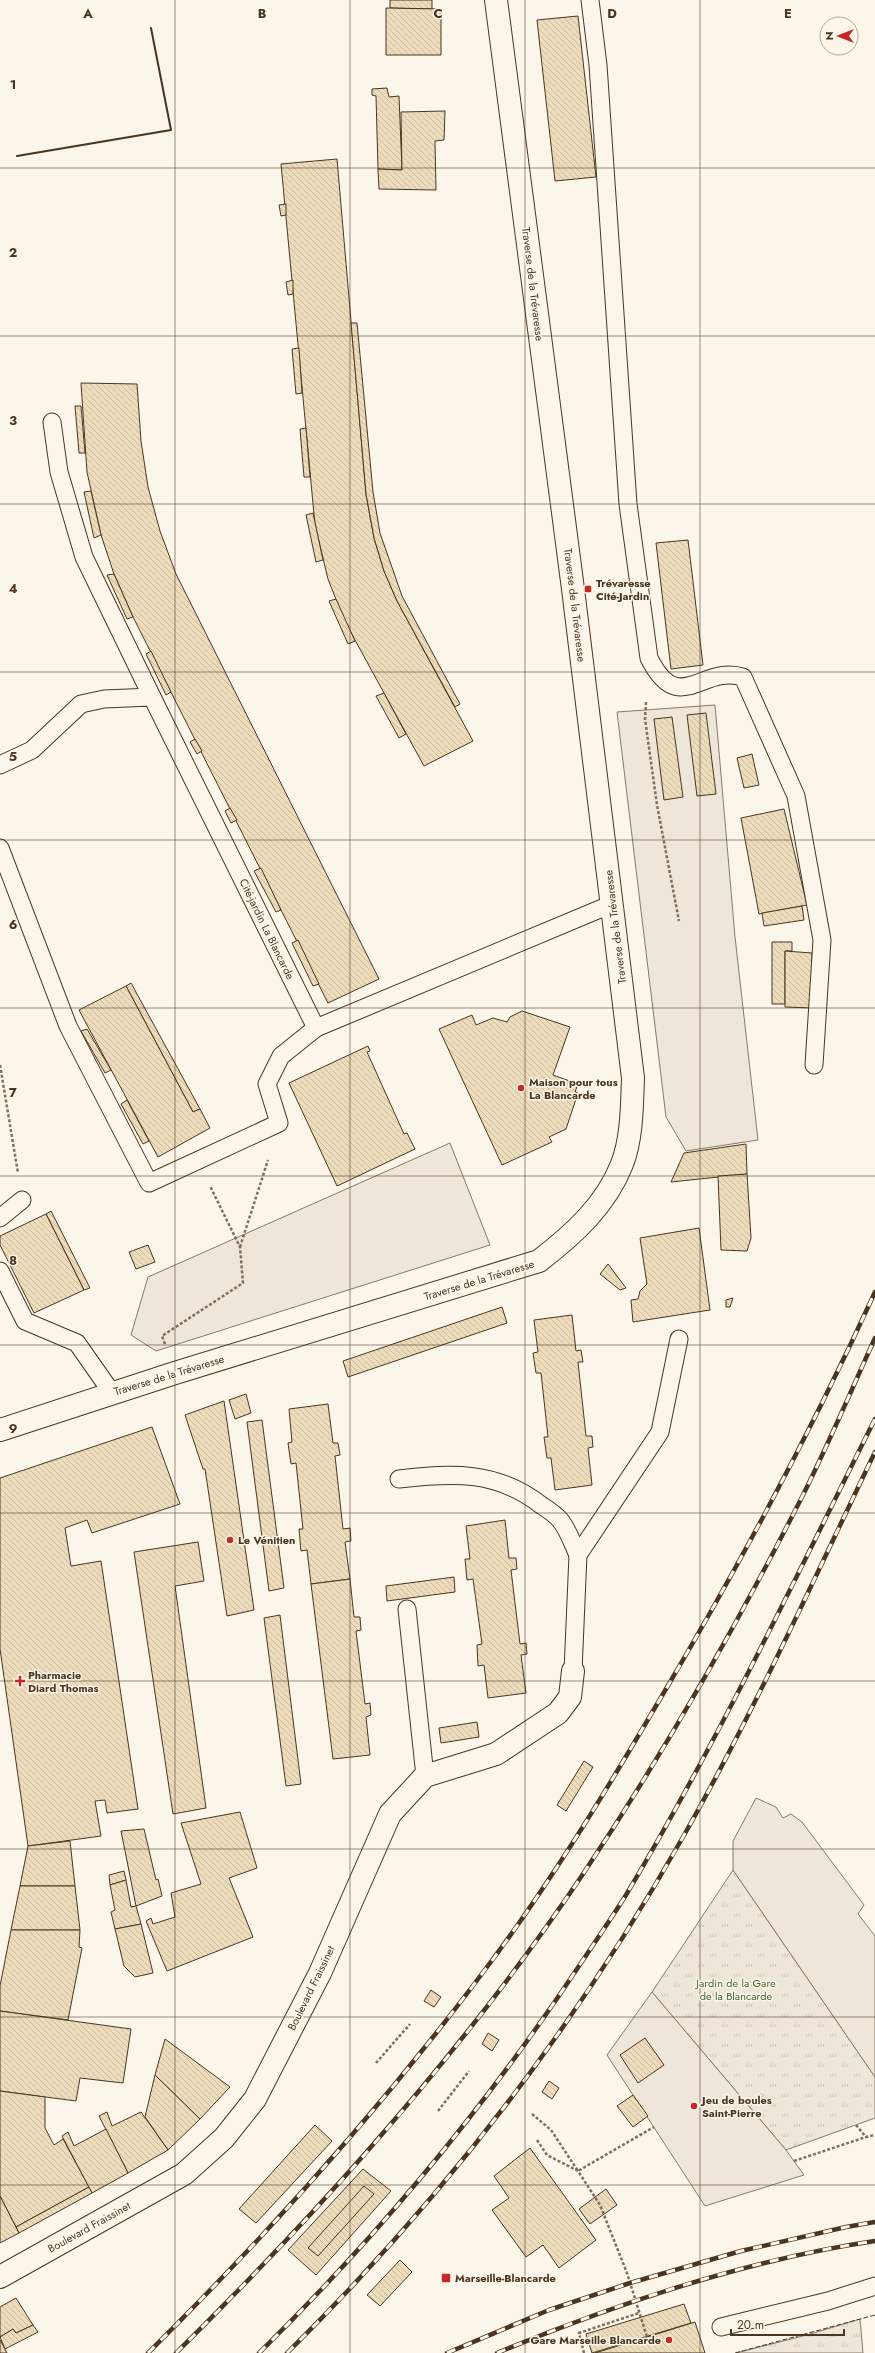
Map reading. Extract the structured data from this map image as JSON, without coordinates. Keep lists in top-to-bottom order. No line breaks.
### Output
{"streets":{"street":["Traverse de la Trévaresse","Boulevard Fraissinet"],"lane":["Cité-jardin La Blancarde"]},"parks":["Jardin de la Gare de la Blancarde"],"places":{"transit":["Trévaresse Cité-Jardin","Marseille-Blancarde"],"other":["Maison pour tous La Blancarde","Le Vénitien","Jeu de boules Saint-Pierre","Gare Marseille Blancarde"],"health":["Pharmacie Diard Thomas"]},"scale_bar":"20 m","north":"left","grid":{"columns":["A","B","C","D","E"],"rows":["1","2","3","4","5","6","7","8","9"]}}
